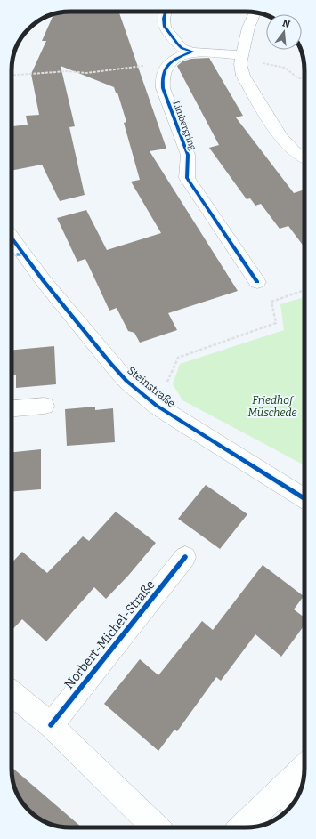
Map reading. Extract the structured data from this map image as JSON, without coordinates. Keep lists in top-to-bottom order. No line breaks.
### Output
{"streets":{"street":["Limbergring","Steinstraße","Norbert-Michel-Straße"]},"parks":["Friedhof Müschede"],"north":"top"}
